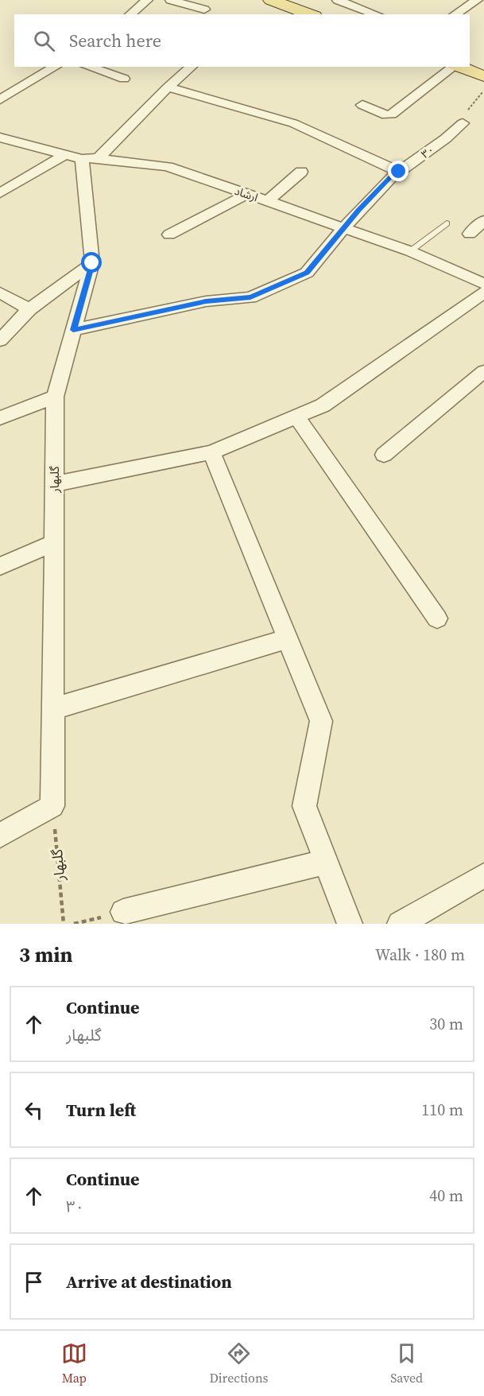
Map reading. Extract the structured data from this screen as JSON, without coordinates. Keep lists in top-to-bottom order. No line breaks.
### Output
{"streets":{"street":["۳۰","ارشاد","گلبهار"]},"crossings":[["۳۰","ارشاد"],["۳۰","گلبهار"],["ارشاد","گلبهار"]],"page":{"search":"Search here","heading":["3 min","Walk · 180 m"],"list":[["Continue","گلبهار","30 m"],["Turn left","110 m"],["Continue","۳۰","40 m"],"Arrive at destination"],"nav":["Map","Directions","Saved"]}}
